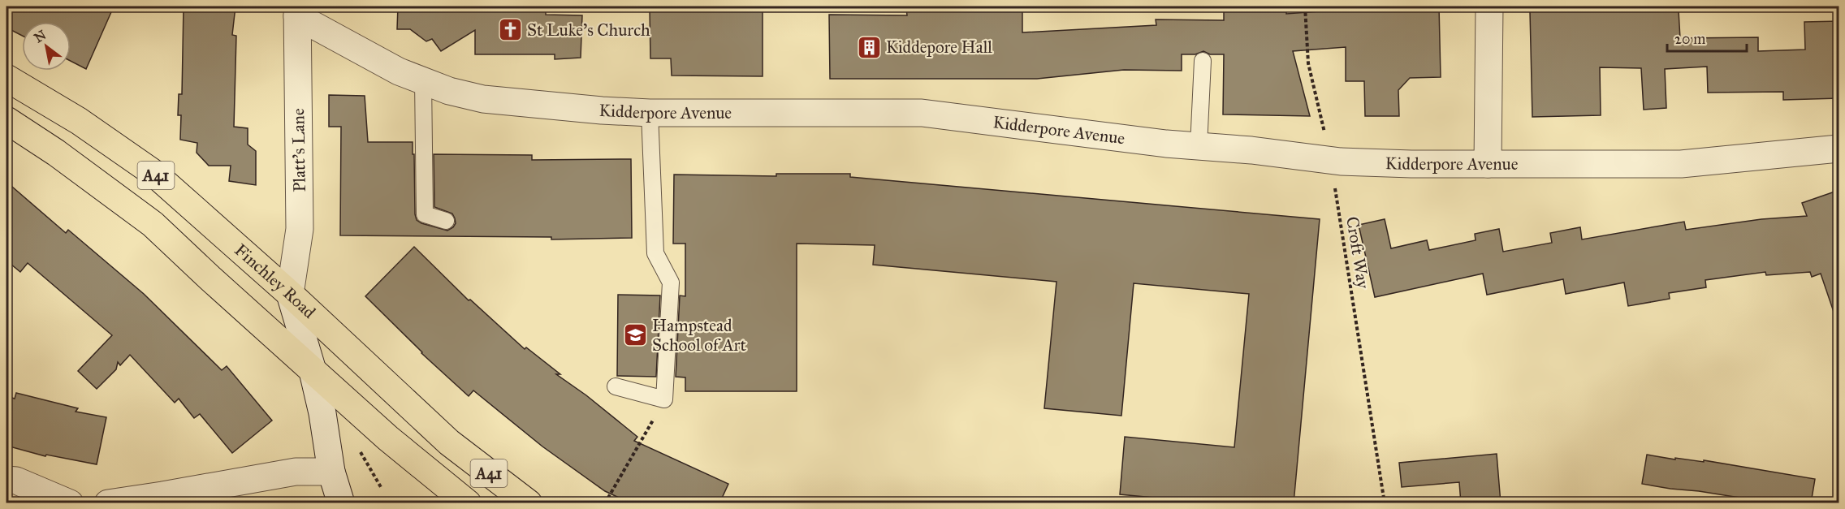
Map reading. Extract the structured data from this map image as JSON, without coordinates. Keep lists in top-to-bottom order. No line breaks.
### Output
{"streets":{"highway":["A41","Finchley Road"],"street":["Kidderpore Avenue","Platt's Lane"],"path":["Croft Way"]},"crossings":[["Kidderpore Avenue","Platt's Lane"],["Kidderpore Avenue","Croft Way"],["Platt's Lane","Finchley Road"]],"places":{"church":["St Luke's Church"],"building":["Kiddepore Hall"],"school or university":["Hampstead School of Art"]},"scale_bar":"20 m","north":"top left"}
